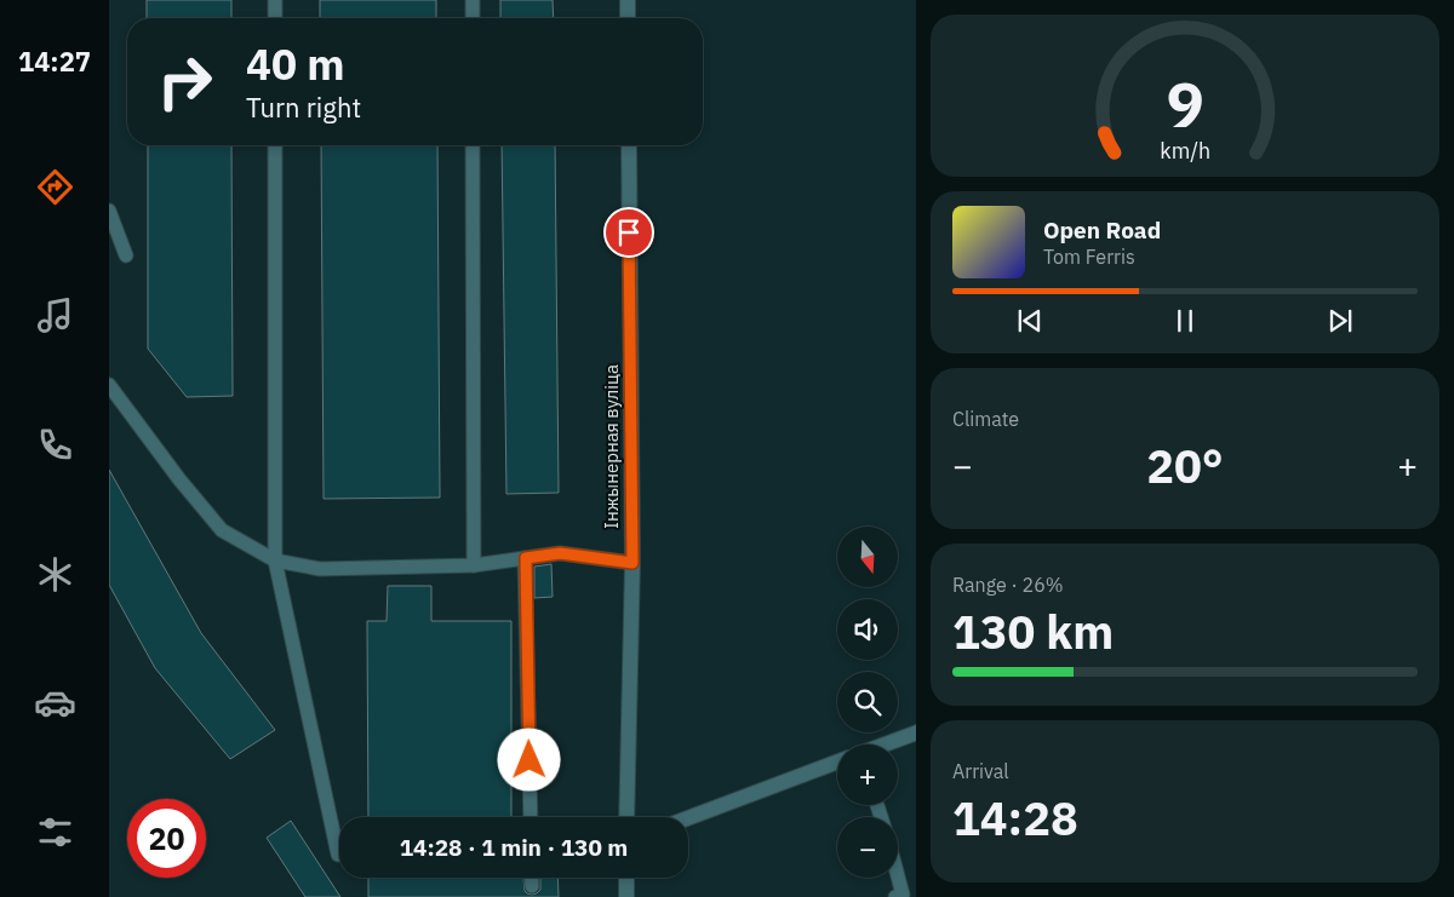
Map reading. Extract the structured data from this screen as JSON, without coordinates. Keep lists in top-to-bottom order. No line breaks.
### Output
{"streets":{"street":["Інжынерная вуліца"]},"north":"bottom","page":{"tabs":"14:27","turn":["40 m","Turn right"],"song":["Open Road","Tom Ferris"],"tile":["Climate",["Range · 26%","130 km"],["Arrival","14:28"]],"heat":["−","20°","+"],"map_buttons":["+","−"],"limit":"20","trip":"14:28 · 1 min · 130 m","gauge":["9","km/h"]}}
